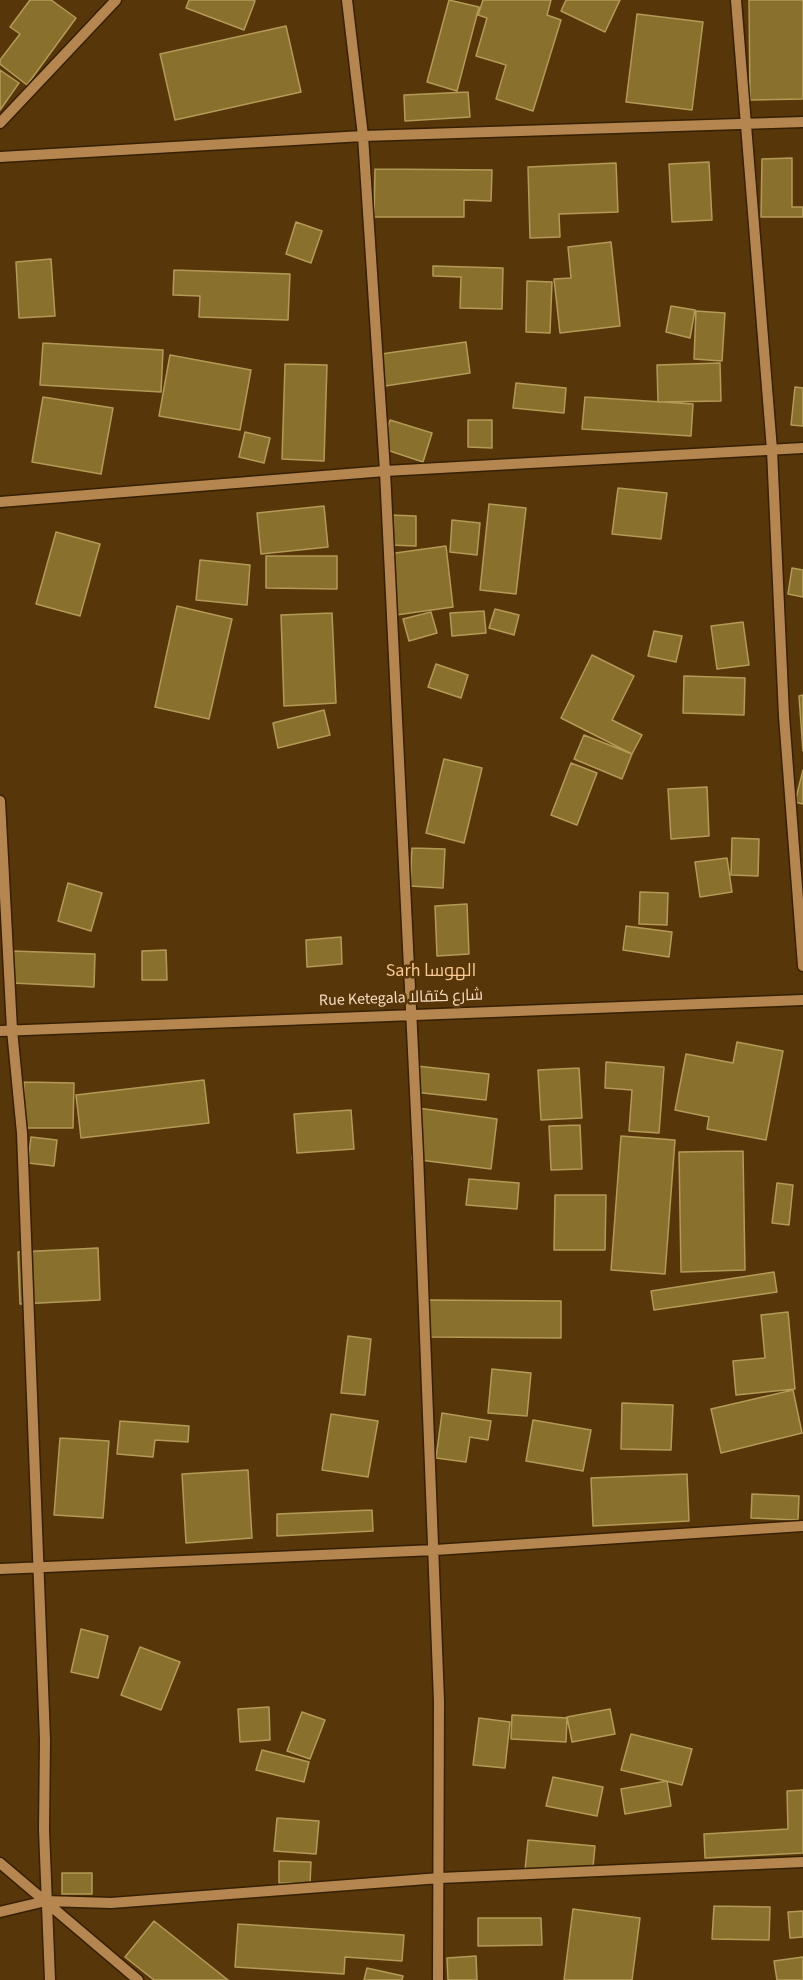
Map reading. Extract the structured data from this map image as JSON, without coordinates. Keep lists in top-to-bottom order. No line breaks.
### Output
{"streets":{"street":["Rue Ketegala شارع كتقالا"]},"districts":["Sarh الهوسا"]}
